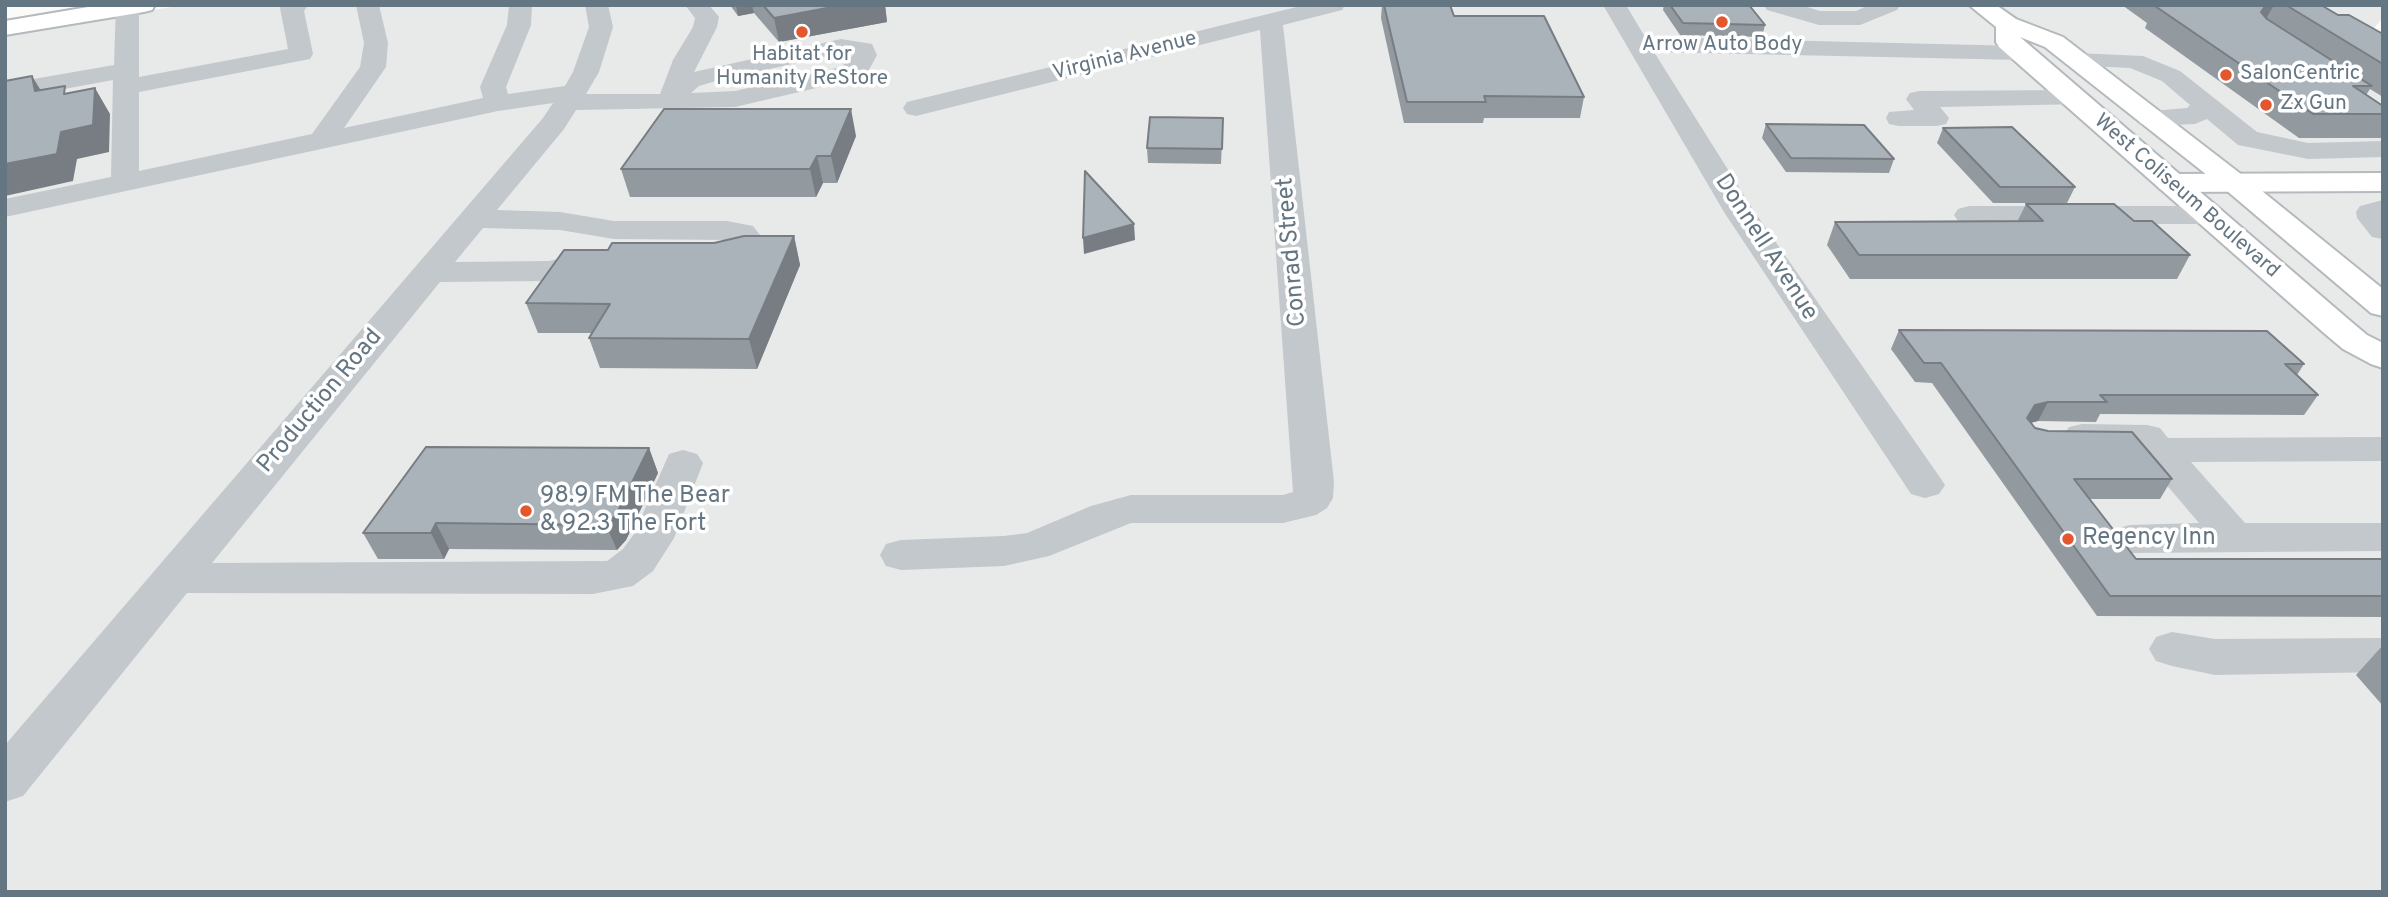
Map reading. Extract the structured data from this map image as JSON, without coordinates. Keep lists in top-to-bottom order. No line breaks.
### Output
{"streets":{"main road":["West Coliseum Boulevard"],"street":["Virginia Avenue","Donnell Avenue","Conrad Street","Production Road"]},"crossings":[["Virginia Avenue","Conrad Street"]],"places":["Arrow Auto Body","Habitat for Humanity ReStore","SalonCentric","Zx Gun","98.9 FM The Bear & 92.3 The Fort","Regency Inn"]}
